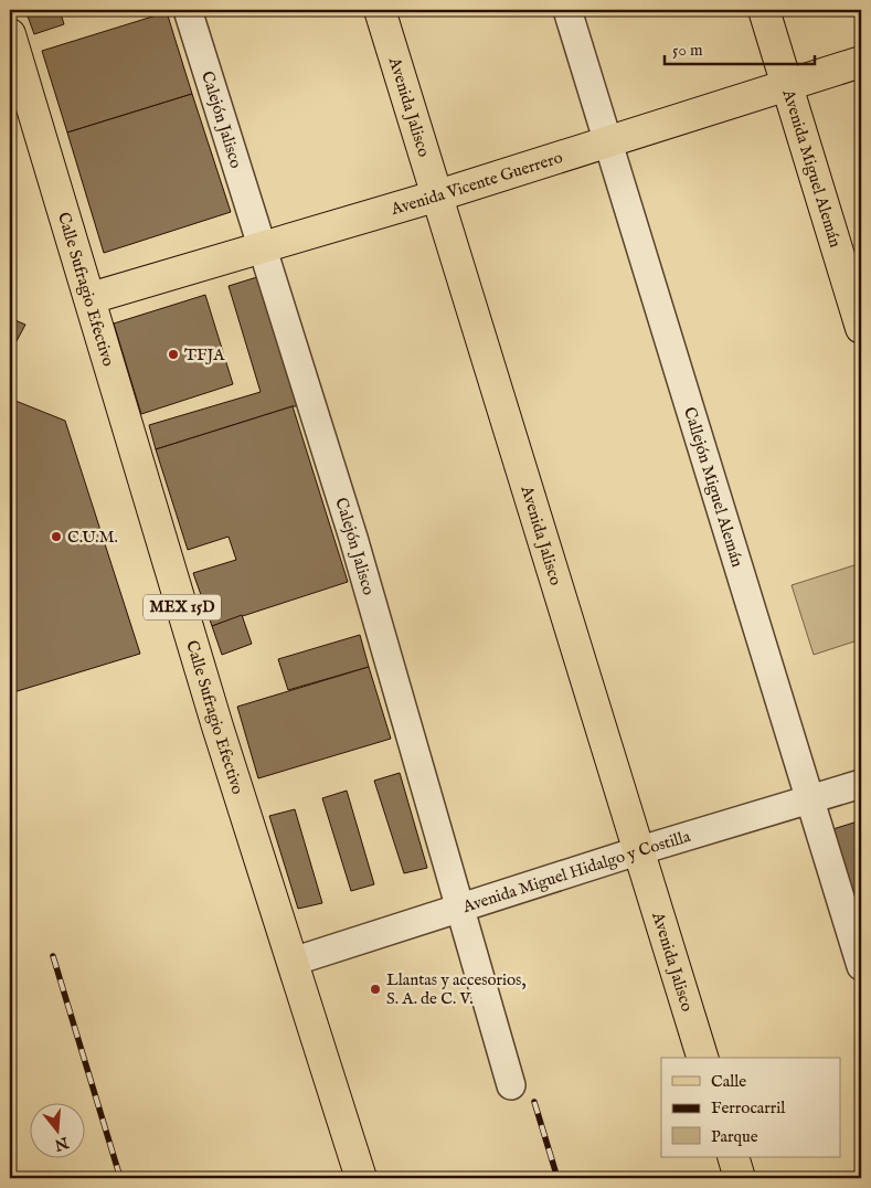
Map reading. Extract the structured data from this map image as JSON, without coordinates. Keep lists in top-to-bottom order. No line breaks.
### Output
{"streets":{"main road":["Avenida Jalisco","Avenida Miguel Alemán","Avenida Vicente Guerrero","Calle Sufragio Efectivo","MEX 15D"],"street":["Calejón Jalisco","Callejón Miguel Alemán","Avenida Miguel Hidalgo y Costilla"]},"crossings":[["Avenida Jalisco","Avenida Vicente Guerrero"],["Avenida Jalisco","Avenida Miguel Hidalgo y Costilla"],["Calejón Jalisco","Avenida Vicente Guerrero"],["Calejón Jalisco","Avenida Miguel Hidalgo y Costilla"],["Avenida Miguel Alemán","Avenida Vicente Guerrero"],["Avenida Vicente Guerrero","Calle Sufragio Efectivo"],["Avenida Vicente Guerrero","Callejón Miguel Alemán"],["Calle Sufragio Efectivo","Avenida Miguel Hidalgo y Costilla"],["Callejón Miguel Alemán","Avenida Miguel Hidalgo y Costilla"]],"places":["TFJA","C.U.M.","Llantas y accesorios, S. A. de C. V."],"legend":["Calle","Ferrocarril","Parque"],"scale_bar":"50 m","north":"bottom"}
